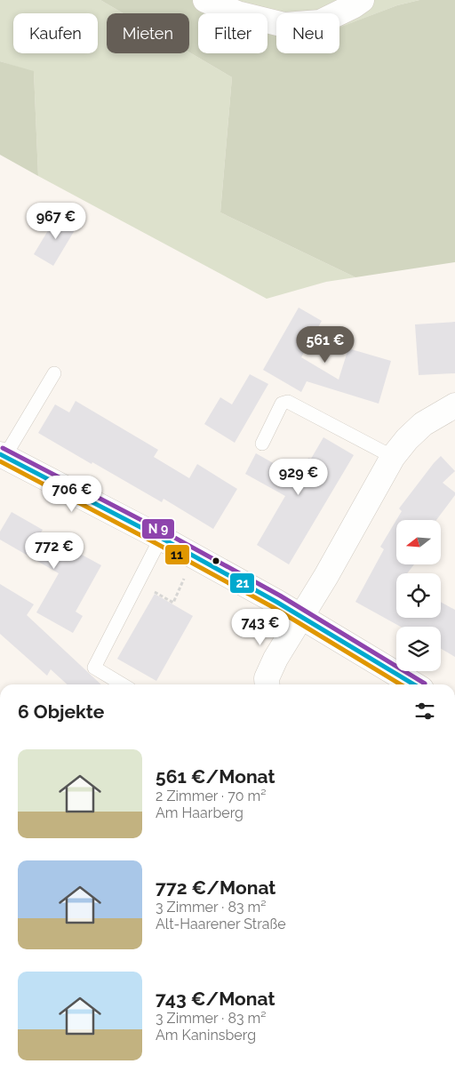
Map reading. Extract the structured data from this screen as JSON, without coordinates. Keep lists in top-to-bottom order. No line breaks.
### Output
{"lines":["transit line 21","transit line 11"],"north":"left","page":{"chip":["Kaufen","Mieten","Filter","Neu"],"price":["967 €","561 €","929 €","706 €","772 €","743 €"],"heading":"6 Objekte","list":[{"name":"561 €/Monat","note":"2 Zimmer · 70 m² · Am Haarberg"},{"name":"772 €/Monat","note":"3 Zimmer · 83 m² · Alt-Haarener Straße"},{"name":"743 €/Monat","note":"3 Zimmer · 83 m² · Am Kaninsberg"}]}}
